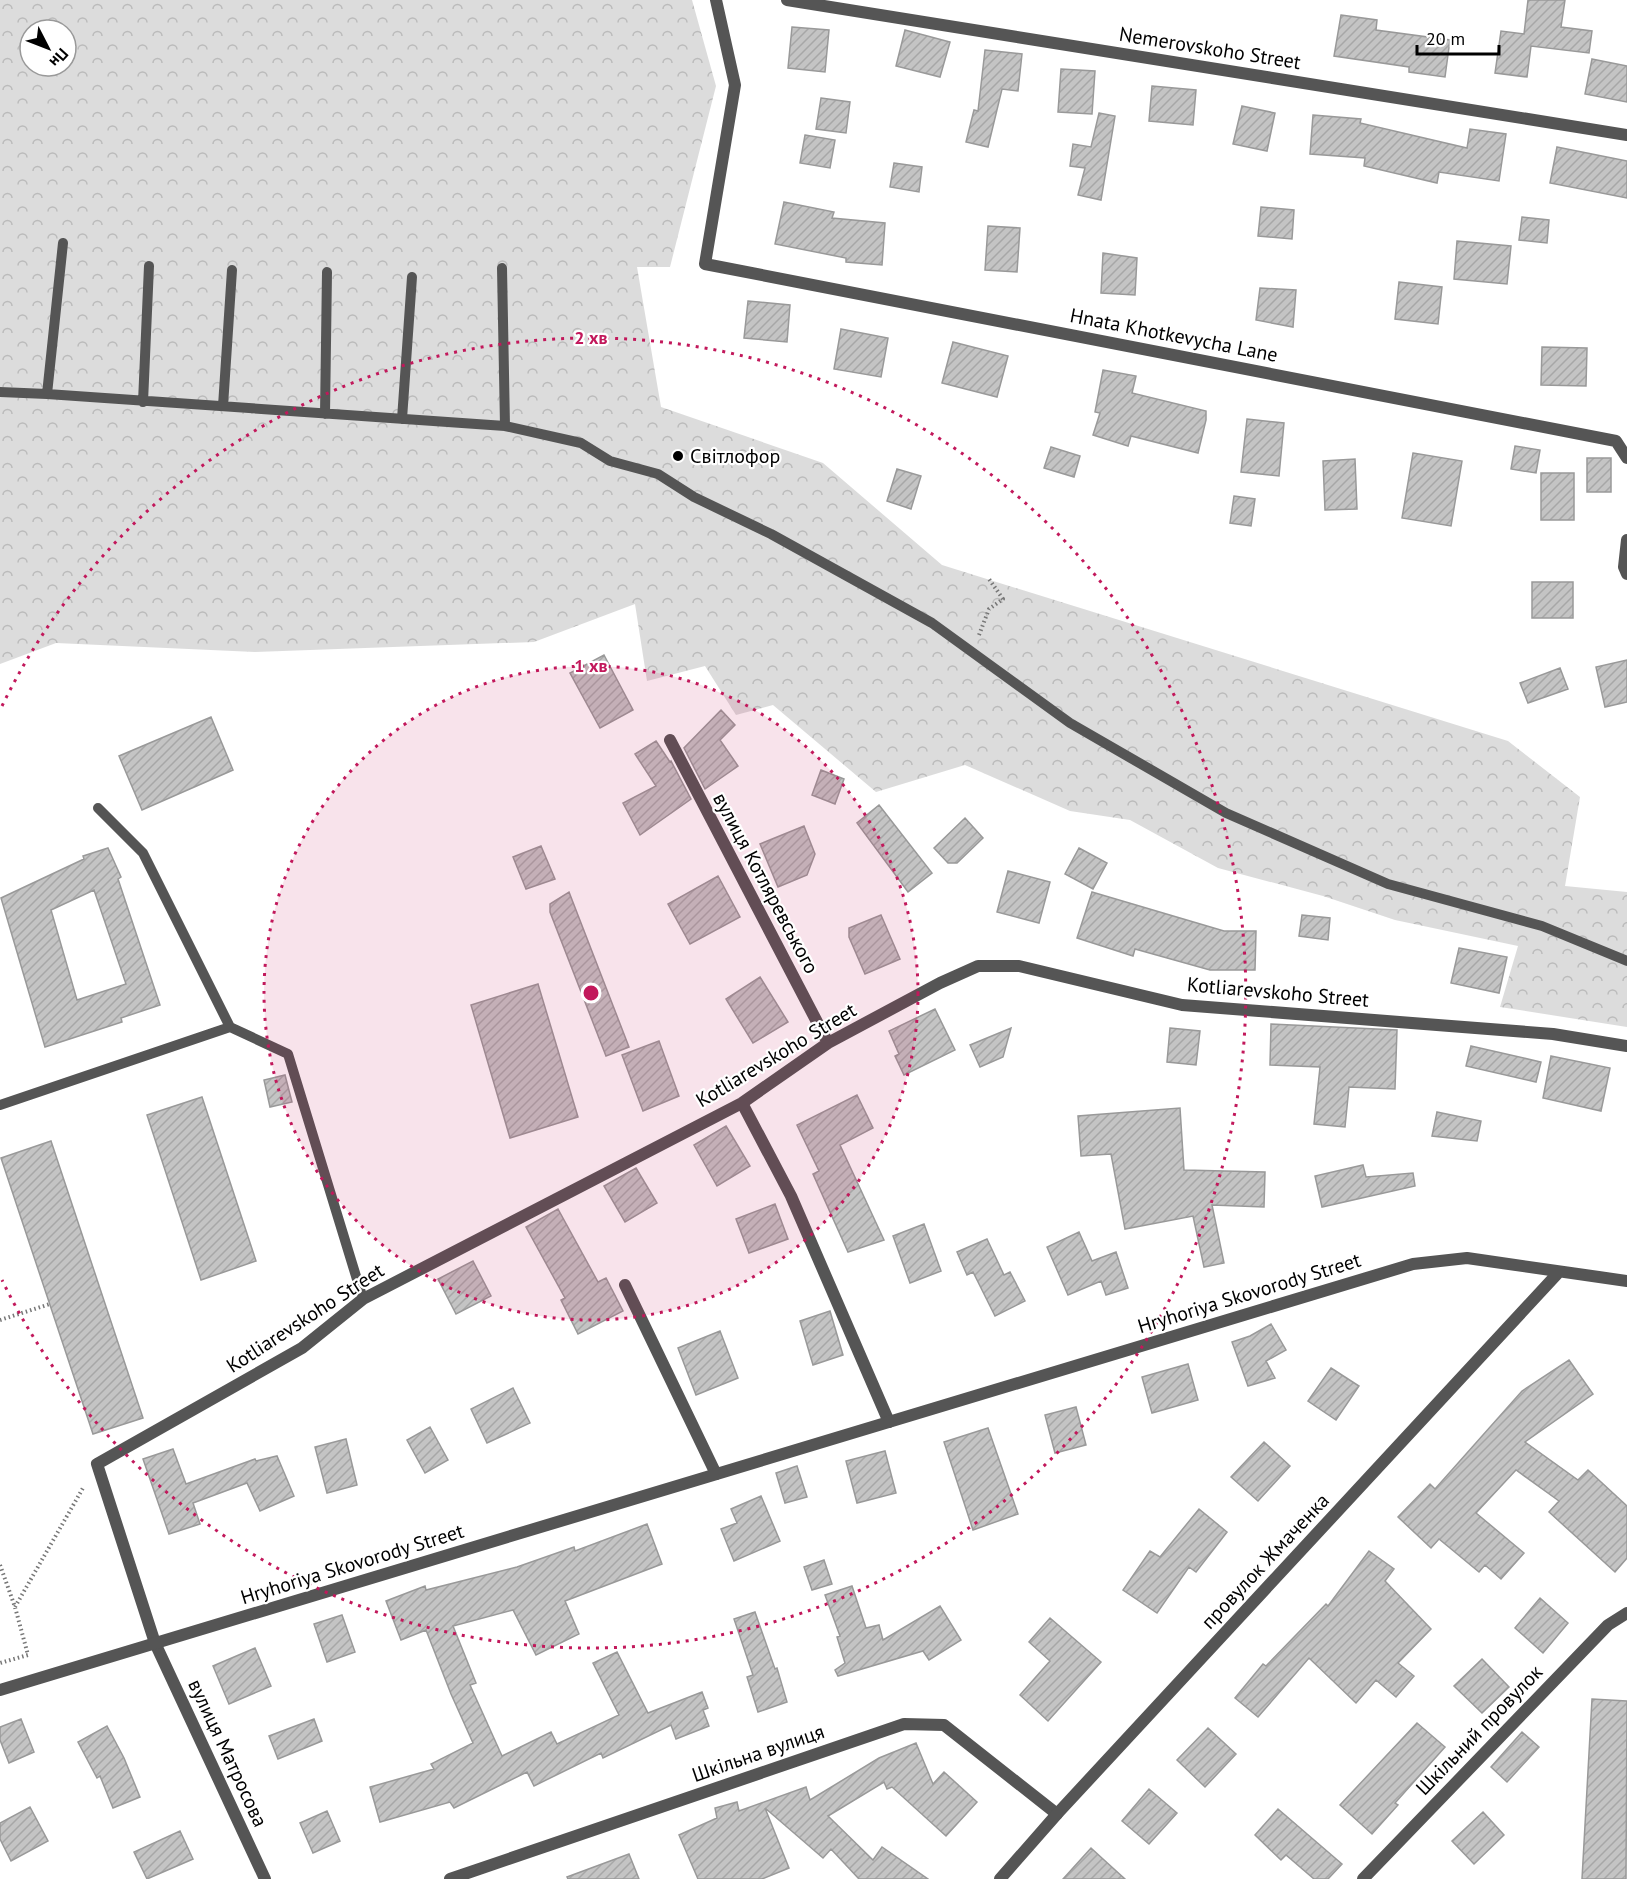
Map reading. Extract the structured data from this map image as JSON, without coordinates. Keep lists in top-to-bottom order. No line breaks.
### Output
{"streets":{"street":["Nemerovskoho Street","Hnata Khotkevycha Lane","вулиця Котляревського","Kotliarevskoho Street","Hryhoriya Skovorody Street","провулок Жмаченка","Шкільний провулок","вулиця Матросова","Шкільна вулиця"]},"crossings":[["вулиця Котляревського","Kotliarevskoho Street"],["Hryhoriya Skovorody Street","провулок Жмаченка"],["Hryhoriya Skovorody Street","вулиця Матросова"],["провулок Жмаченка","Шкільна вулиця"]],"places":["Світлофор"],"scale_bar":"20 m","north":"bottom right","rings":["2 хв","1 хв"]}
